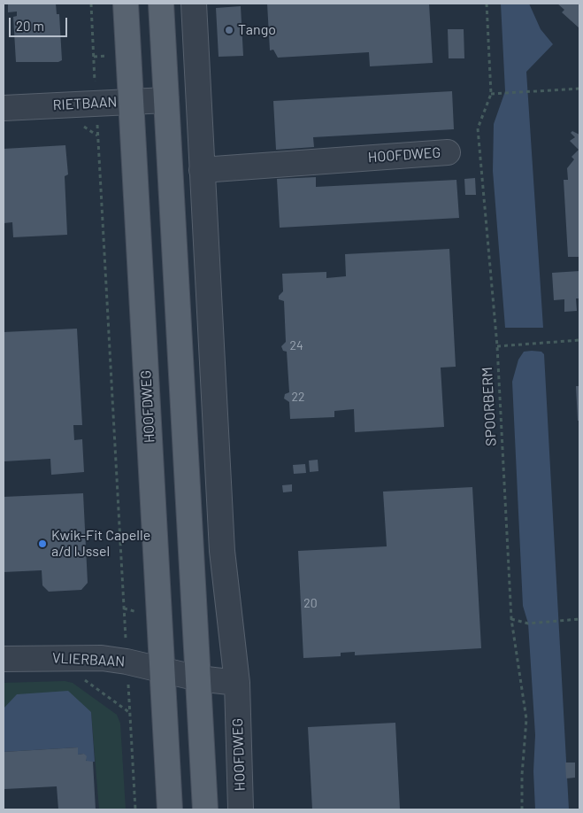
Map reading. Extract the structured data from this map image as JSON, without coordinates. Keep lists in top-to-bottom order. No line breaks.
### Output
{"streets":{"main road":["HOOFDWEG"],"street":["RIETBAAN","VLIERBAAN"],"path":["SPOORBERM"]},"crossings":[["RIETBAAN","HOOFDWEG"],["HOOFDWEG","VLIERBAAN"]],"places":["Tango","Kwik-Fit Capelle a/d IJssel"],"house_numbers":["24","22","20"],"scale_bar":"20 m"}
